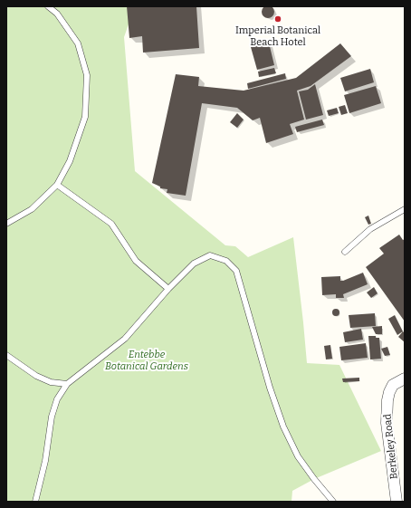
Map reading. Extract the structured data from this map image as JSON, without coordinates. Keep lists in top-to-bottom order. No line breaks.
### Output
{"streets":{"street":["Berkeley Road"]},"parks":["Entebbe Botanical Gardens"],"places":["Imperial Botanical Beach Hotel"]}
